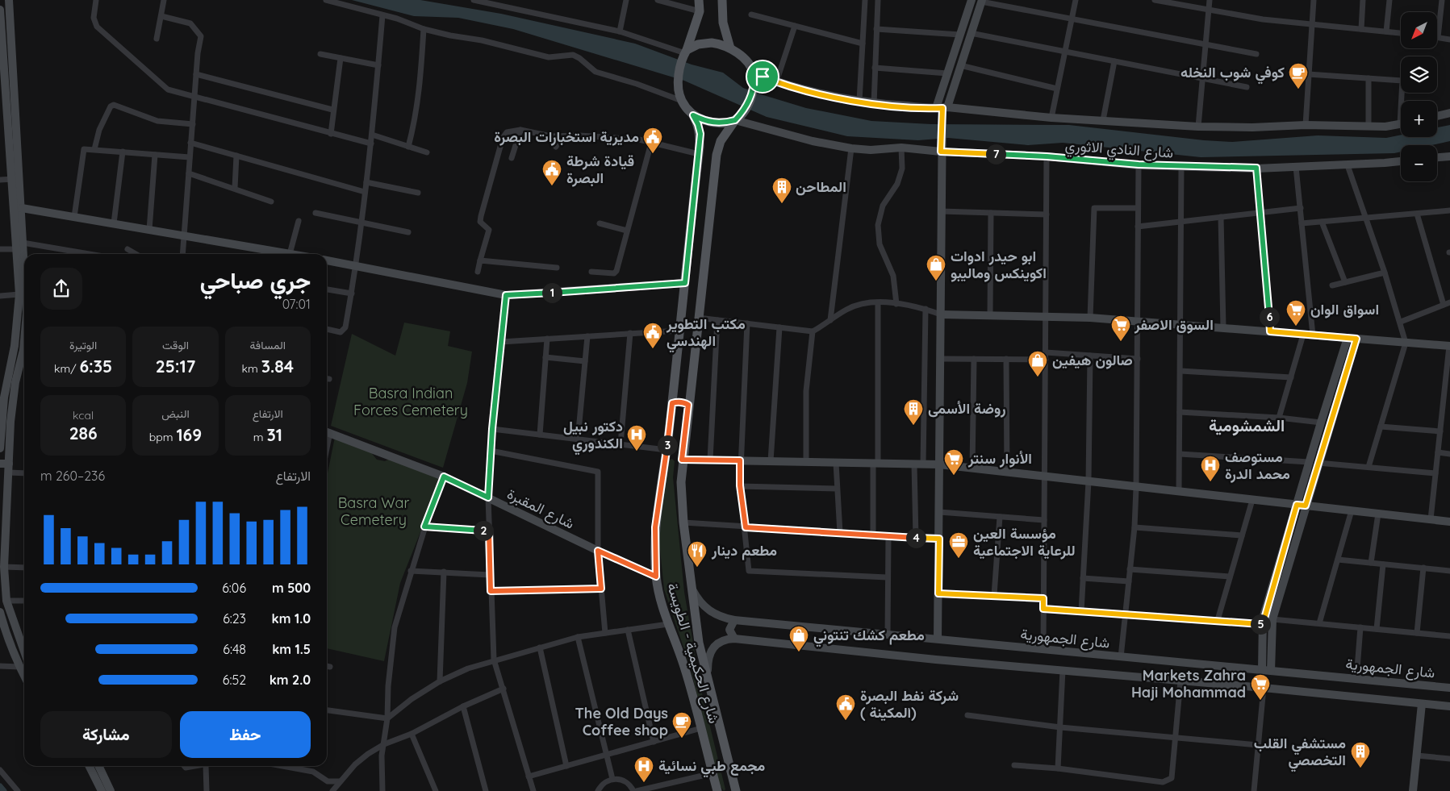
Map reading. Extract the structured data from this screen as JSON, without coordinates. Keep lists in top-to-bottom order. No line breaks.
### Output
{"streets":{"main road":["شارع الحكيمية - الطويسة"],"street":["شارع النادي الاثوري","شارع المقبرة","شارع الجمهورية"]},"crossings":[["شارع النادي الاثوري","شارع الحكيمية - الطويسة"],["شارع المقبرة","شارع الحكيمية - الطويسة"],["شارع الجمهورية","شارع الحكيمية - الطويسة"]],"districts":["الشمشومية"],"parks":["Basra Indian Forces Cemetery","Basra War Cemetery"],"places":{"cafe":["كوفي شوب النخله","The Old Days Coffee shop"],"public building":["مديرية استخبارات البصرة","قيادة شرطة البصرة","مكتب التطوير الهندسي","شركة نفط البصرة ( المكينة)"],"building":["المطاحن","روضة الأسمى","مستشفي القلب التخصصي"],"shop":["ابو حيدر ادوات اكوينكس وماليبو","صالون هيفين","مطعم كشك تنتوني"],"supermarket":["اسواق الوان","السوق الاصفر","الأنوار سنتر","Markets Zahra Haji Mohammad"],"hospital":["دكتور نبيل الكندوري","مستوصف محمد الدرة","مجمع طبي نسائية"],"office":["مؤسسة العين للرعاية الاجتماعية"],"restaurant":["مطعم دينار"]},"north":"bottom left","page":{"map_buttons":["+","−"],"pins":["7","1","6","3","2","4","5"],"heading":["جري صباحي","07:01"],"stats":[["المسافة","3.84 km"],["الوقت","25:17"],["الوتيرة","6:35 /km"],["الارتفاع","31 m"],["النبض","169 bpm"],["kcal","286"]],"chart":["الارتفاع","236–260 m"],"list":[{"name":"500 m","note":"6:06"},{"name":"1.0 km","note":"6:23"},{"name":"1.5 km","note":"6:48"},{"name":"2.0 km","note":"6:52"}],"buttons":["حفظ","مشاركة"]}}
